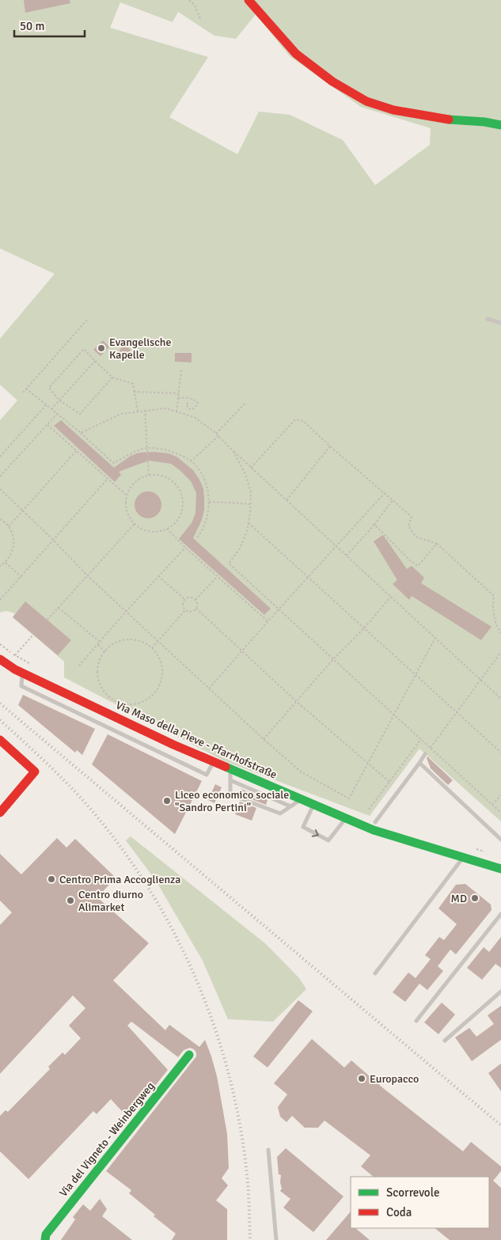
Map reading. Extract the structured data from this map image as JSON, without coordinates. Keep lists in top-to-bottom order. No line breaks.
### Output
{"streets":{"street":["Via Maso della Pieve - Pfarrhofstraße","Via del Vigneto - Weinbergweg"]},"places":["Evangelische Kapelle","Liceo economico sociale \"Sandro Pertini\"","Centro Prima Accoglienza","MD","Centro diurno Alimarket","Europacco"],"legend":["Scorrevole","Coda"],"scale_bar":"50 m"}
